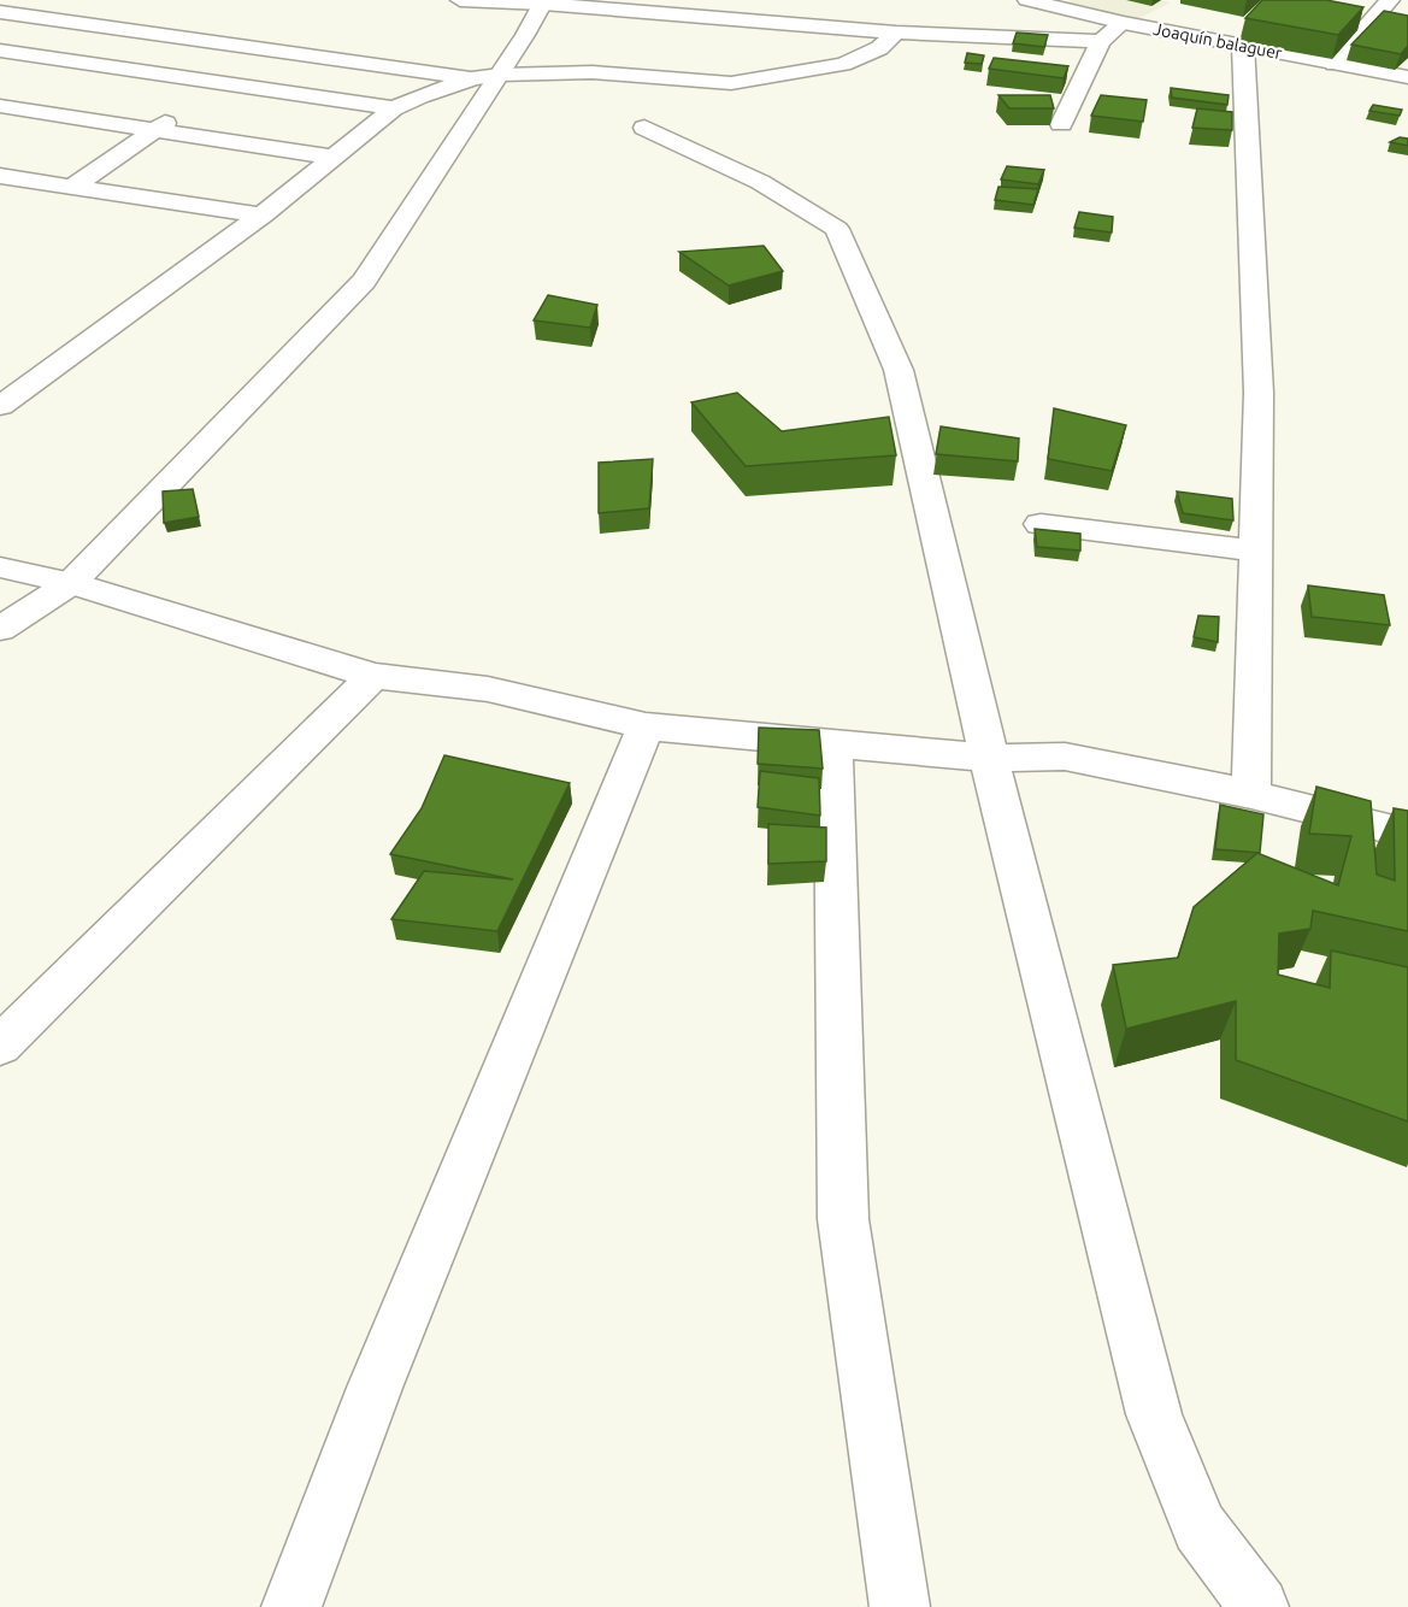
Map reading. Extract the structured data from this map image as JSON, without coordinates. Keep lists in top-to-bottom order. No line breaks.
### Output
{"streets":{"street":["Joaquín balaguer"]}}
